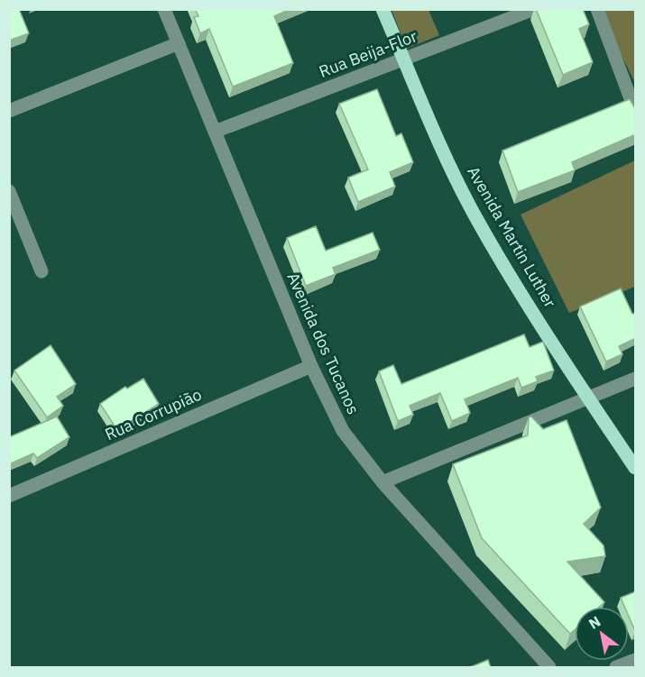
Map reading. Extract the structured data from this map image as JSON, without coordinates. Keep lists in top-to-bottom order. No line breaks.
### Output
{"streets":{"main road":["Avenida Martin Luther"],"street":["Rua Beija-Flor","Avenida dos Tucanos","Rua Corrupião"]},"crossings":[["Rua Beija-Flor","Avenida Martin Luther"],["Rua Beija-Flor","Avenida dos Tucanos"],["Avenida dos Tucanos","Rua Corrupião"]],"north":"top left"}
